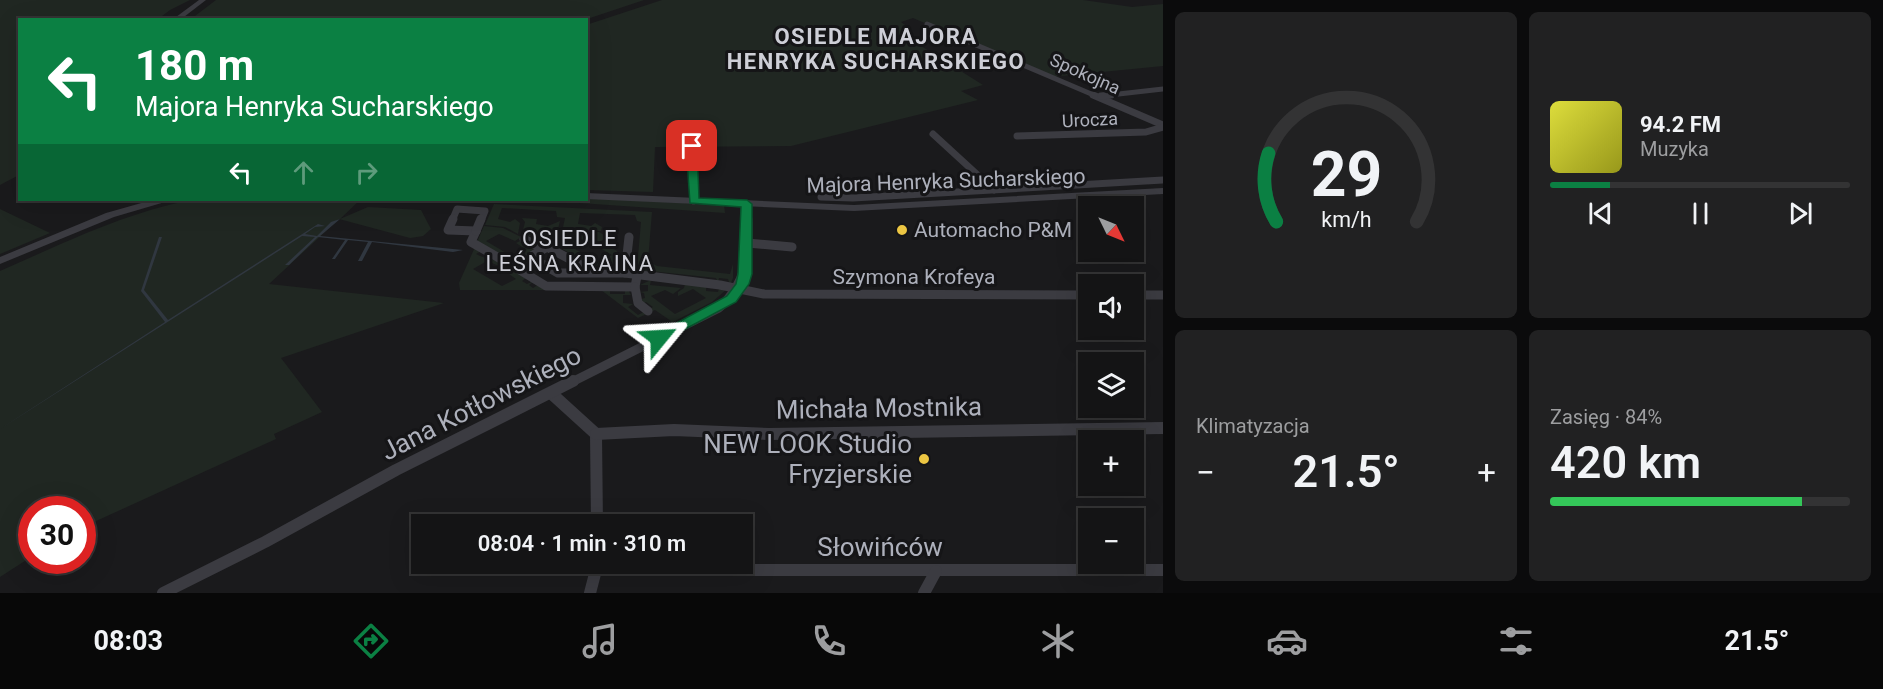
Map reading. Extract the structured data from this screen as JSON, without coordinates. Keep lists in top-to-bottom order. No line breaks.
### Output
{"streets":{"street":["Spokojna","Urocza","Majora Henryka Sucharskiego","Szymona Krofeya","Jana Kotłowskiego","Michała Mostnika","Słowińców"]},"crossings":[["Spokojna","Urocza"],["Szymona Krofeya","Jana Kotłowskiego"]],"districts":["OSIEDLE MAJORA HENRYKA SUCHARSKIEGO","OSIEDLE LEŚNA KRAINA"],"places":["Automacho P&M","NEW LOOK Studio Fryzjerskie"],"north":"bottom right","page":{"turn":["180 m","Majora Henryka Sucharskiego"],"song":["94.2 FM","Muzyka"],"map_buttons":["+","−"],"tile":["Klimatyzacja",["Zasięg · 84%","420 km"]],"heat":["−","21.5°","+"],"limit":"30","trip":"08:04 · 1 min · 310 m","tabs":["08:03","21.5°"],"gauge":["29","km/h"]}}
